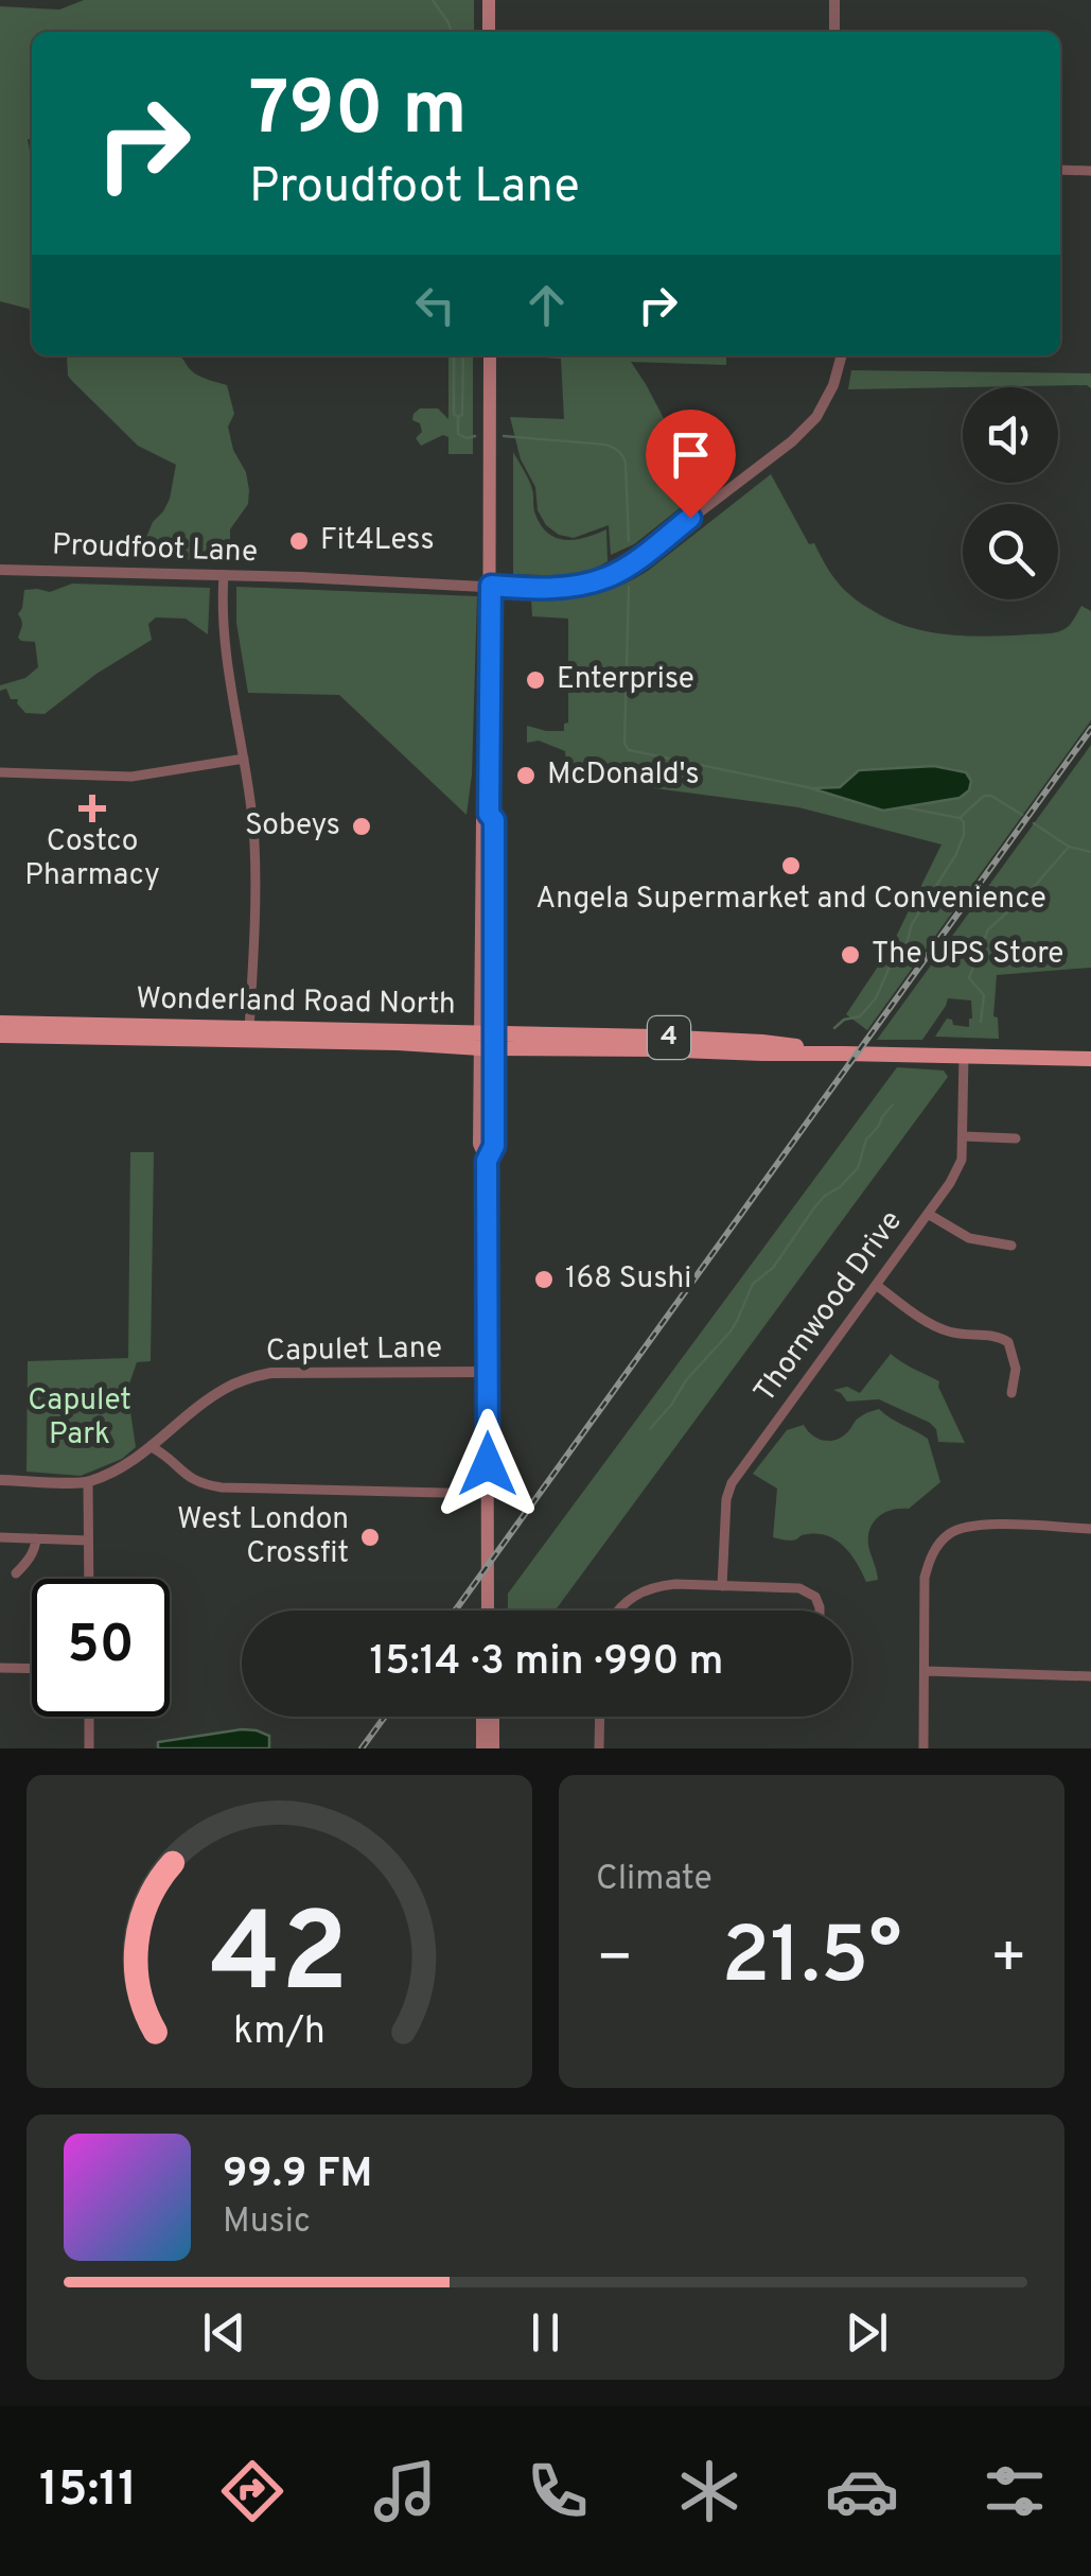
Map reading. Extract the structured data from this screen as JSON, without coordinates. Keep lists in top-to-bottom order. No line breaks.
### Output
{"streets":{"main road":["Wonderland Road North","4"],"street":["Proudfoot Lane","Thornwood Drive","Capulet Lane"]},"crossings":[["Wonderland Road North","Thornwood Drive"]],"parks":["Capulet Park"],"places":{"other":["Fit4Less","Enterprise","McDonald's","Sobeys","Angela Supermarket and Convenience","The UPS Store","168 Sushi","West London Crossfit"],"health":["Costco Pharmacy"]},"page":{"turn":["790 m","Proudfoot Lane"],"limit":"50","trip":"15:14 · 3 min · 990 m","tile":"Climate","heat":["−","21.5°","+"],"song":["99.9 FM","Music"],"tabs":"15:11","gauge":["42","km/h"]}}
